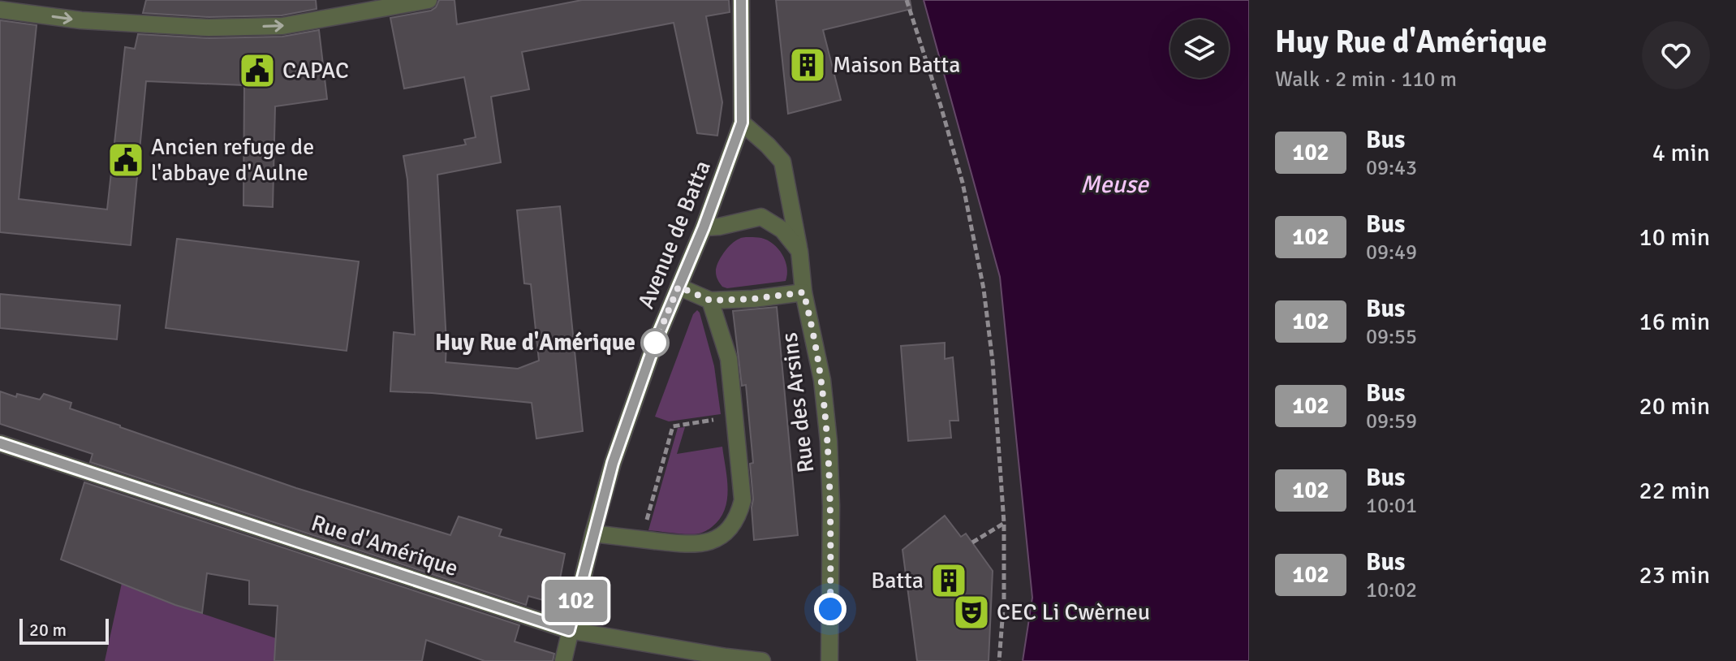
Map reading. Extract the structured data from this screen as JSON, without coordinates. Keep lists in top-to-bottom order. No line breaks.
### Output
{"streets":{"street":["Avenue de Batta","Rue des Arsins","Rue d'Amérique"]},"crossings":[["Avenue de Batta","Rue des Arsins"],["Avenue de Batta","Rue d'Amérique"]],"water":["Meuse"],"places":{"building":["Maison Batta","Batta"],"public building":["CAPAC","Ancien refuge de l'abbaye d'Aulne"],"other":["Huy Rue d'Amérique"],"theatre":["CEC Li Cwèrneu"]},"lines":["bus line 102"],"scale_bar":"20 m","page":{"on_map":"102","heading":["Huy Rue d'Amérique","Walk · 2 min · 110 m"],"list":[{"mark":"102","name":"Bus","note":"09:43","value":"4 min"},{"mark":"102","name":"Bus","note":"09:49","value":"10 min"},{"mark":"102","name":"Bus","note":"09:55","value":"16 min"},{"mark":"102","name":"Bus","note":"09:59","value":"20 min"},{"mark":"102","name":"Bus","note":"10:01","value":"22 min"},{"mark":"102","name":"Bus","note":"10:02","value":"23 min"}],"scale":"20 m"}}
